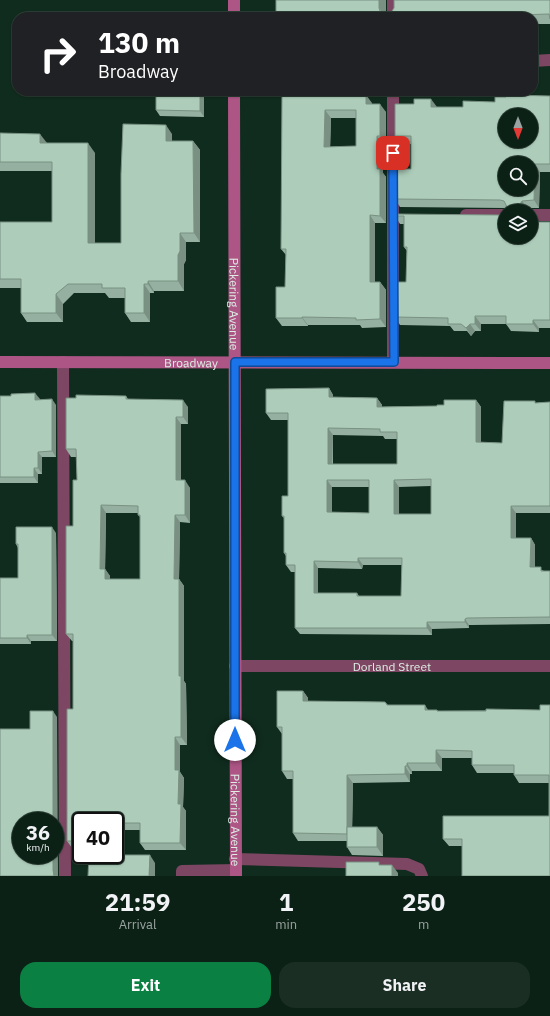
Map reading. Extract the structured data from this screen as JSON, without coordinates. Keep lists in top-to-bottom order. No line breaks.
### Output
{"streets":{"street":["Pickering Avenue","Broadway","Dorland Street"]},"crossings":[["Pickering Avenue","Broadway"],["Pickering Avenue","Dorland Street"]],"north":"bottom","page":{"turn":["130 m","Broadway"],"speed":"36 km/h","limit":"40","eta":["21:59","Arrival","1","min","250","m"],"buttons":["Exit","Share"]}}
